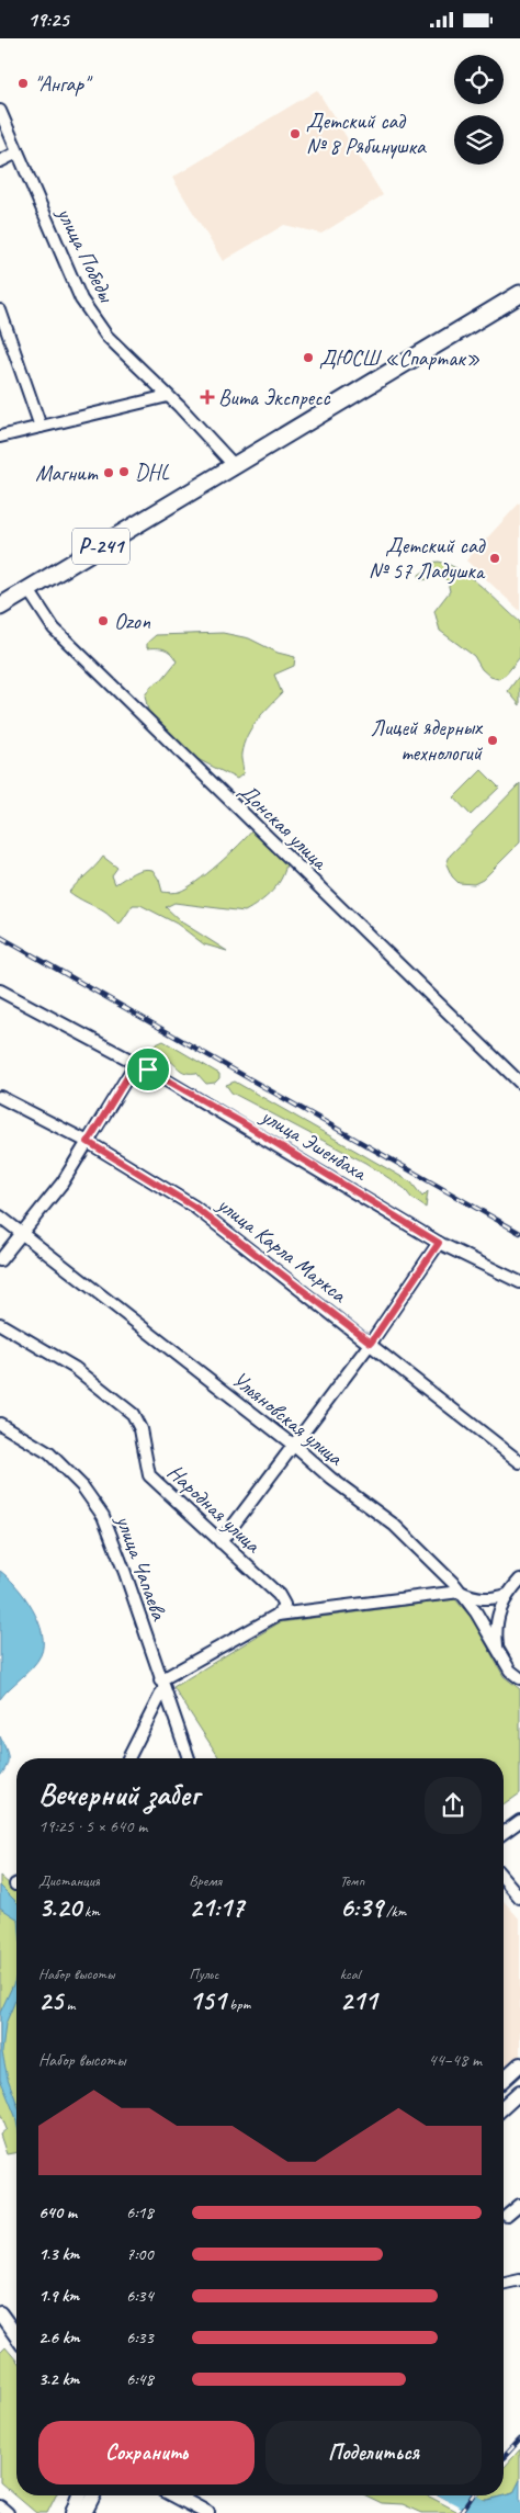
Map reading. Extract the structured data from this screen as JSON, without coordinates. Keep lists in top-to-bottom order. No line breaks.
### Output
{"streets":{"highway":["Р-241"],"street":["улица Победы","Донская улица","улица Эшенбаха","улица Карла Маркса","Ульяновская улица","Народная улица","улица Чапаева"]},"crossings":[["улица Победы","Р-241"],["Р-241","Донская улица"]],"places":{"other":["\"Ангар\"","Детский сад № 8 Рябинушка","ДЮСШ «Спартак»","DHL","Магнит","Детский сад № 57 Ладушка","Ozon","Лицей ядерных технологий"],"health":["Вита Экспресс"]},"page":{"status":"19:25","heading":["Вечерний забег","19:25 · 5 × 640 m"],"stats":[["Дистанция","3.20 km"],["Время","21:17"],["Темп","6:39 /km"],["Набор высоты","25 m"],["Пульс","151 bpm"],["kcal","211"]],"chart":["Набор высоты","44–48 m"],"list":[{"name":"640 m","note":"6:18"},{"name":"1.3 km","note":"7:00"},{"name":"1.9 km","note":"6:34"},{"name":"2.6 km","note":"6:33"},{"name":"3.2 km","note":"6:48"}],"buttons":["Сохранить","Поделиться"]}}
